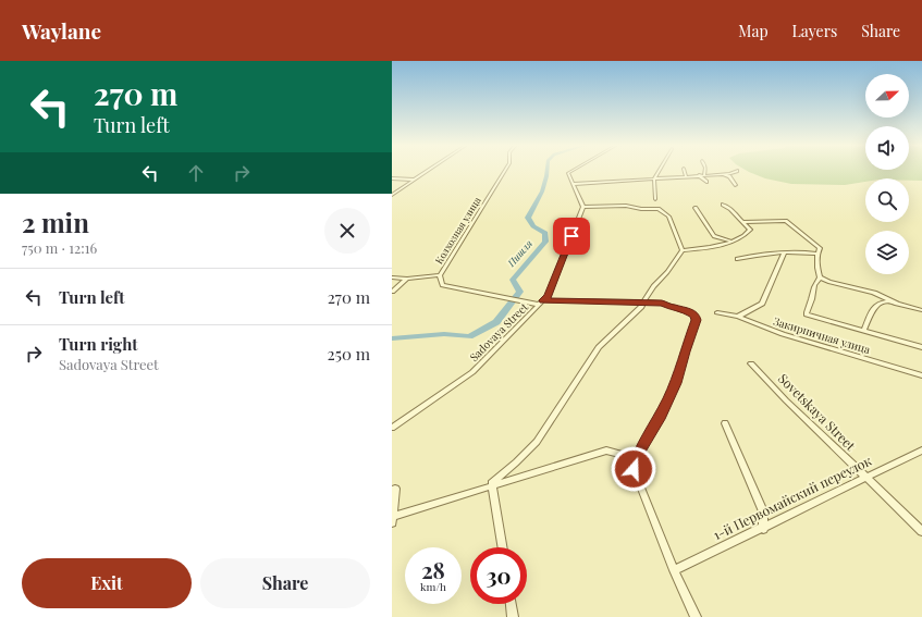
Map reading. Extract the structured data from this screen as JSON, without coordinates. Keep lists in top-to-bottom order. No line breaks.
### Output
{"streets":{"street":["Колхозная улица","Sadovaya Street","Закирпичная улица","Sovetskaya Street","1-й Первомайский переулок"]},"crossings":[["Колхозная улица","Sadovaya Street"],["Sovetskaya Street","1-й Первомайский переулок"]],"water":["Пишля"],"north":"right","page":{"header":"Waylane","nav":["Map","Layers","Share"],"turn":["270 m","Turn left"],"heading":["2 min","750 m · 12:16"],"list":[{"name":"Turn left","value":"270 m"},{"name":"Turn right","note":"Sadovaya Street","value":"250 m"}],"speed":"28 km/h","limit":"30","buttons":["Exit","Share"]}}
